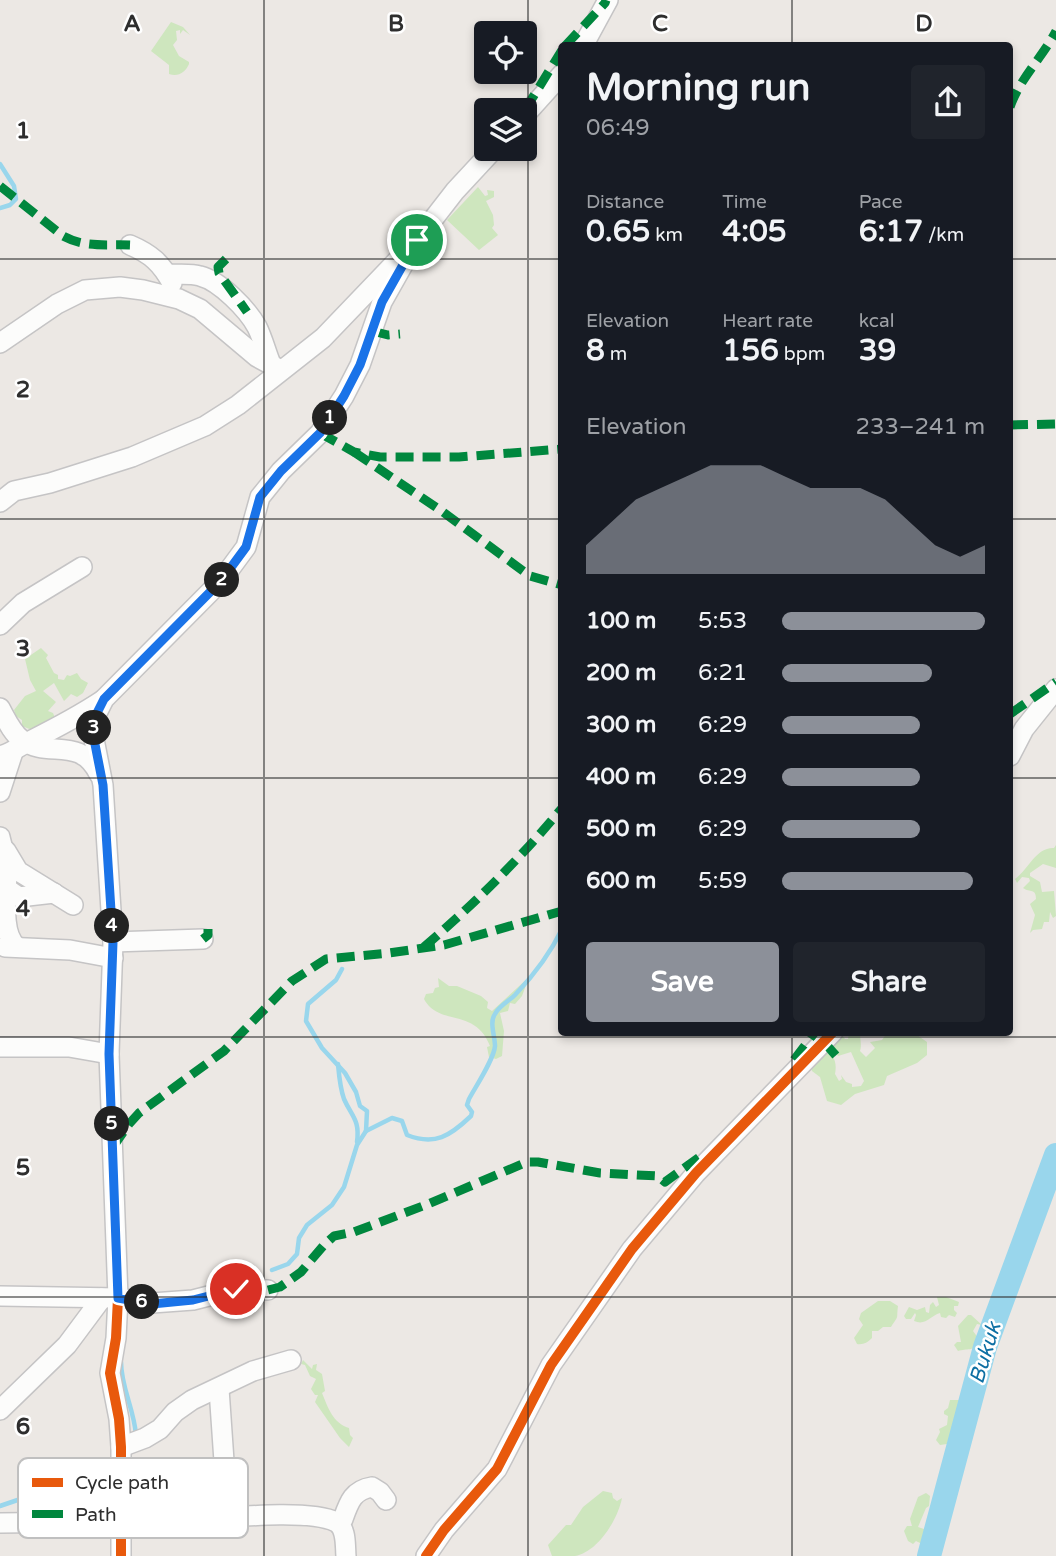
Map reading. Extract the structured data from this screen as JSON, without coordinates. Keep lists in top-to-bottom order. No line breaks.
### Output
{"water":["Bukuk"],"legend":["Cycle path","Path"],"page":{"heading":["Morning run","06:49"],"stats":[["Distance","0.65 km"],["Time","4:05"],["Pace","6:17 /km"],["Elevation","8 m"],["Heart rate","156 bpm"],["kcal","39"]],"chart":["Elevation","233–241 m"],"pins":["1","2","3","4","5","6"],"list":[{"name":"100 m","note":"5:53"},{"name":"200 m","note":"6:21"},{"name":"300 m","note":"6:29"},{"name":"400 m","note":"6:29"},{"name":"500 m","note":"6:29"},{"name":"600 m","note":"5:59"}],"buttons":["Save","Share"]},"grid":{"columns":["A","B","C","D"],"rows":["1","2","3","4","5","6"]}}
